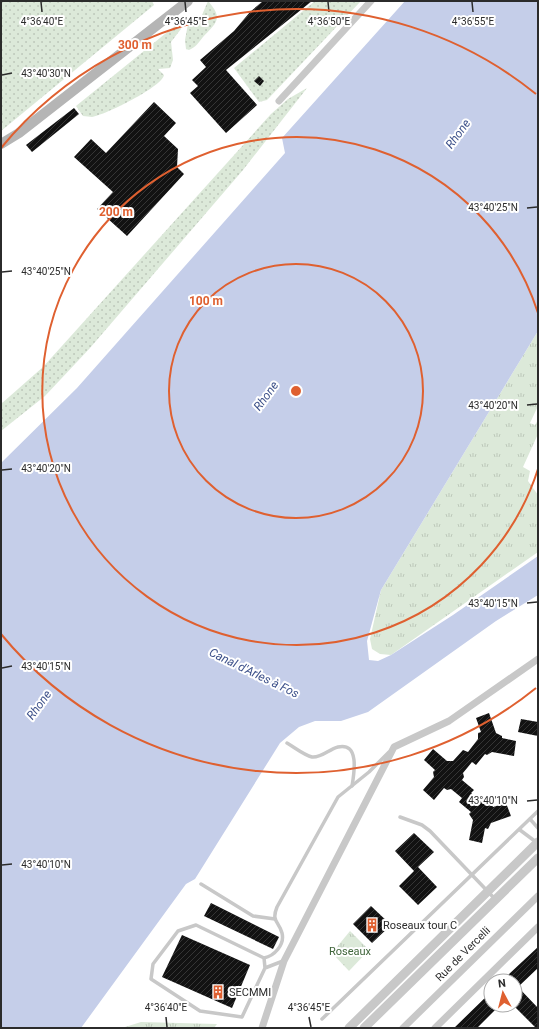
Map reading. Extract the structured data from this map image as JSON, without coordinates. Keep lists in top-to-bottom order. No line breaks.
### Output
{"streets":{"street":["Rue de Vercelli"]},"water":["Rhone","Canal d'Arles à Fos"],"parks":["Roseaux"],"places":{"building":["Roseaux tour C","SECMMI"]},"north":"top","coordinates":["4°36'40\"E","4°36'45\"E","4°36'50\"E","4°36'55\"E","43°40'30\"N","43°40'25\"N","43°40'20\"N","43°40'15\"N","43°40'10\"N"],"rings":["300 m","200 m","100 m"]}
